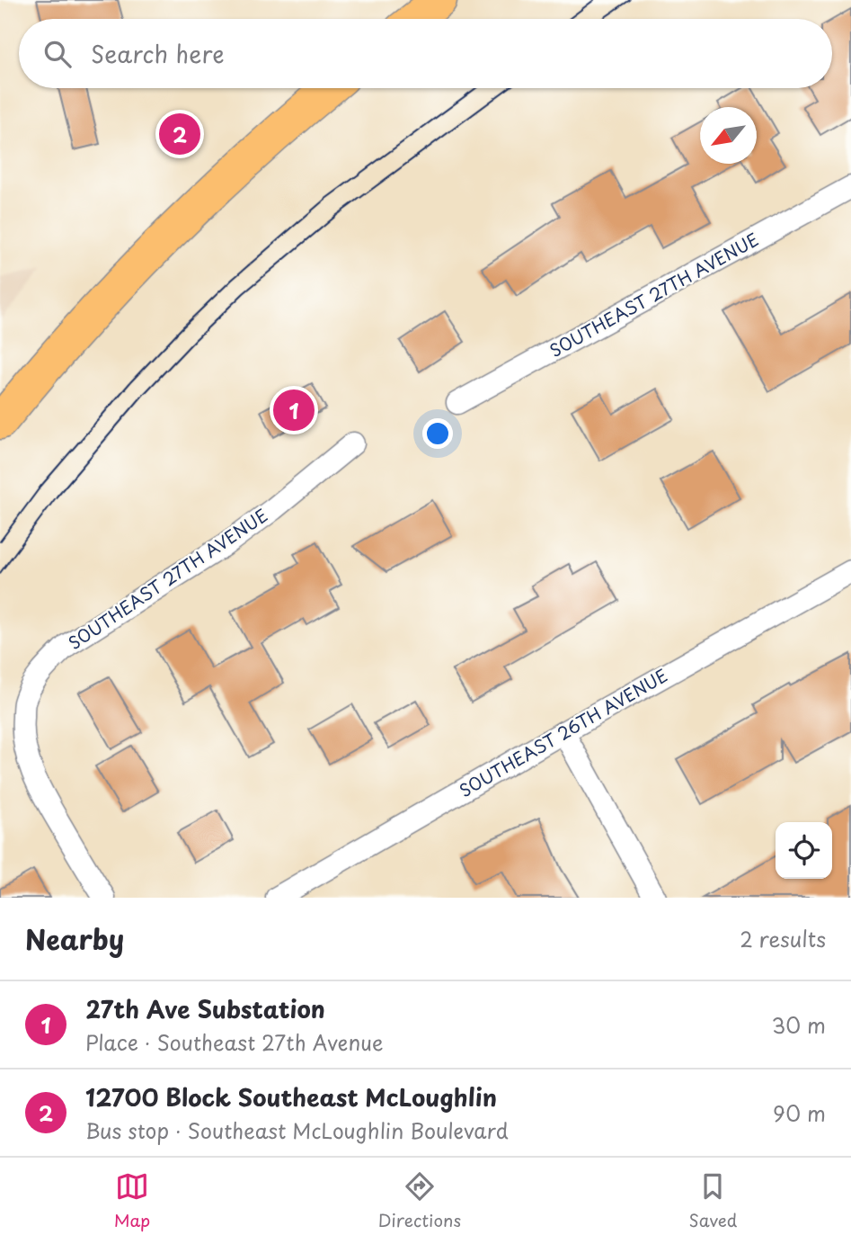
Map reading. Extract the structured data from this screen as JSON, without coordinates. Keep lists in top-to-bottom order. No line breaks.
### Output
{"streets":{"street":["SOUTHEAST 27TH AVENUE","SOUTHEAST 26TH AVENUE"]},"north":"bottom left","page":{"search":"Search here","pins":["2","1"],"heading":["Nearby","2 results"],"list":[{"mark":"1","name":"27th Ave Substation","note":"Place · Southeast 27th Avenue","value":"30 m"},{"mark":"2","name":"12700 Block Southeast McLoughlin","note":"Bus stop · Southeast McLoughlin Boulevard","value":"90 m"}],"nav":["Map","Directions","Saved"]}}
